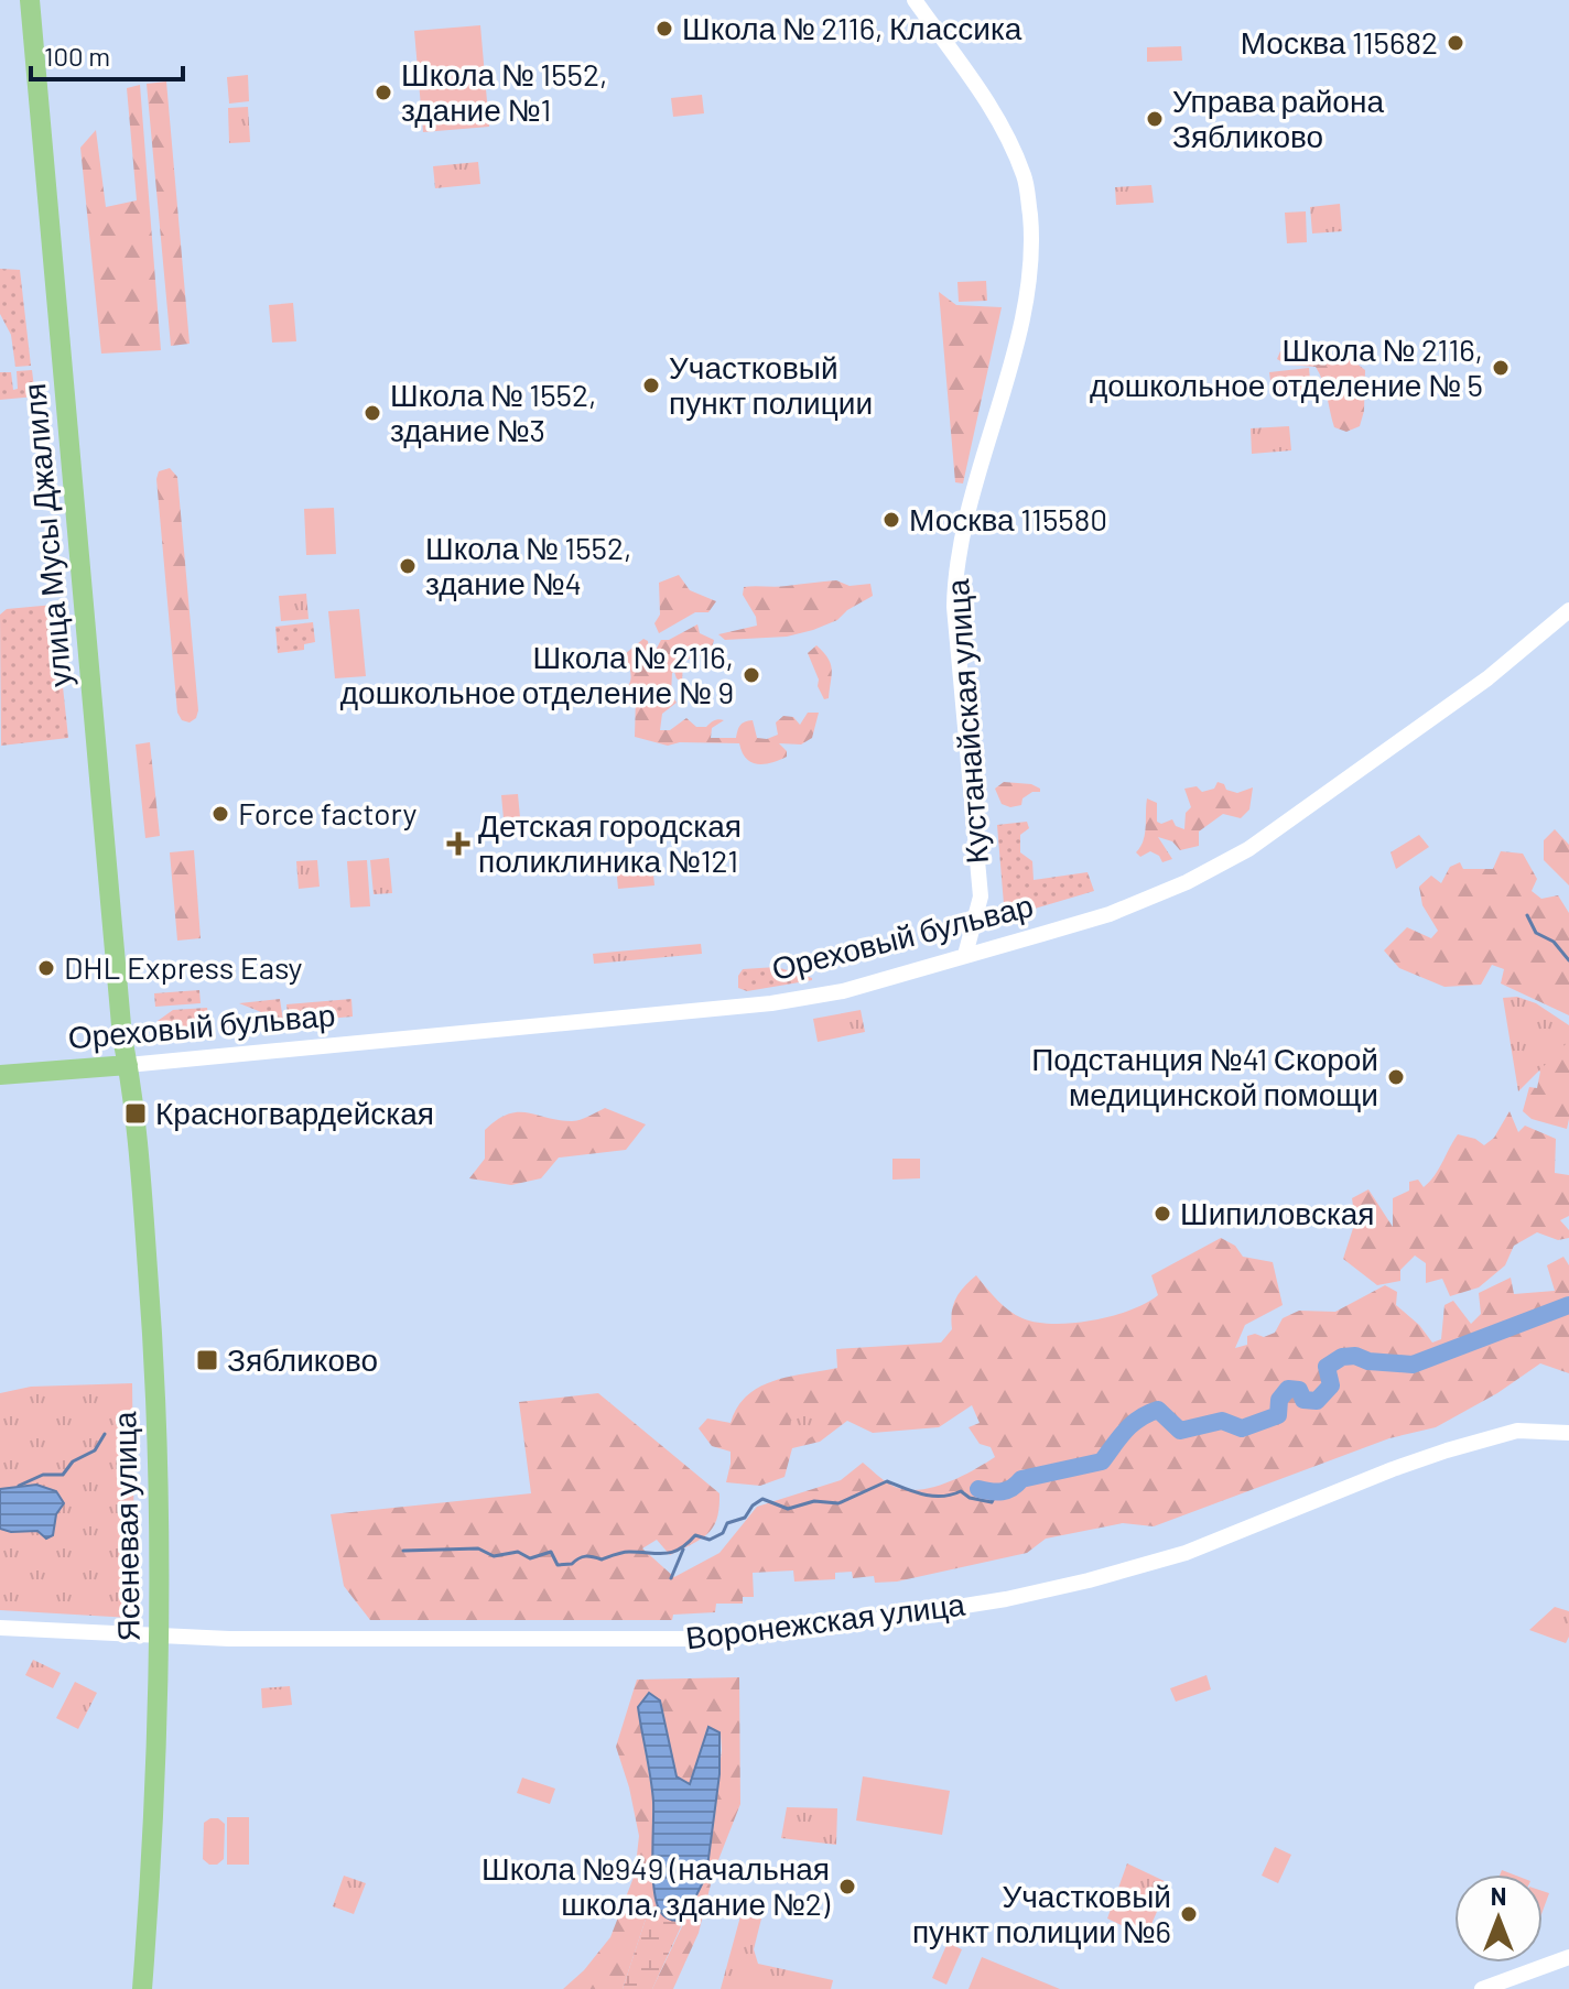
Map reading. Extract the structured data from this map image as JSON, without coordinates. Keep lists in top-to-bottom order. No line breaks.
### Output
{"streets":{"main road":["улица Мусы Джалиля","Ореховый бульвар","Ясеневая улица"],"street":["Кустанайская улица","Воронежская улица"]},"crossings":[["улица Мусы Джалиля","Ореховый бульвар"],["улица Мусы Джалиля","Ясеневая улица"],["Кустанайская улица","Ореховый бульвар"],["Ореховый бульвар","Ясеневая улица"],["Ясеневая улица","Воронежская улица"]],"places":{"other":["Школа № 2116, Классика","Москва 115682","Школа № 1552, здание №1","Управа района Зябликово","Школа № 2116, дошкольное отделение № 5","Участковый пункт полиции","Школа № 1552, здание №3","Москва 115580","Школа № 1552, здание №4","Школа № 2116, дошкольное отделение № 9","Force factory","DHL Express Easy","Подстанция №41 Скорой медицинской помощи","Шипиловская","Школа №949 (начальная школа, здание №2)","Участковый пункт полиции №6"],"health":["Детская городская поликлиника №121"],"transit":["Красногвардейская","Зябликово"]},"scale_bar":"100 m","north":"top"}
